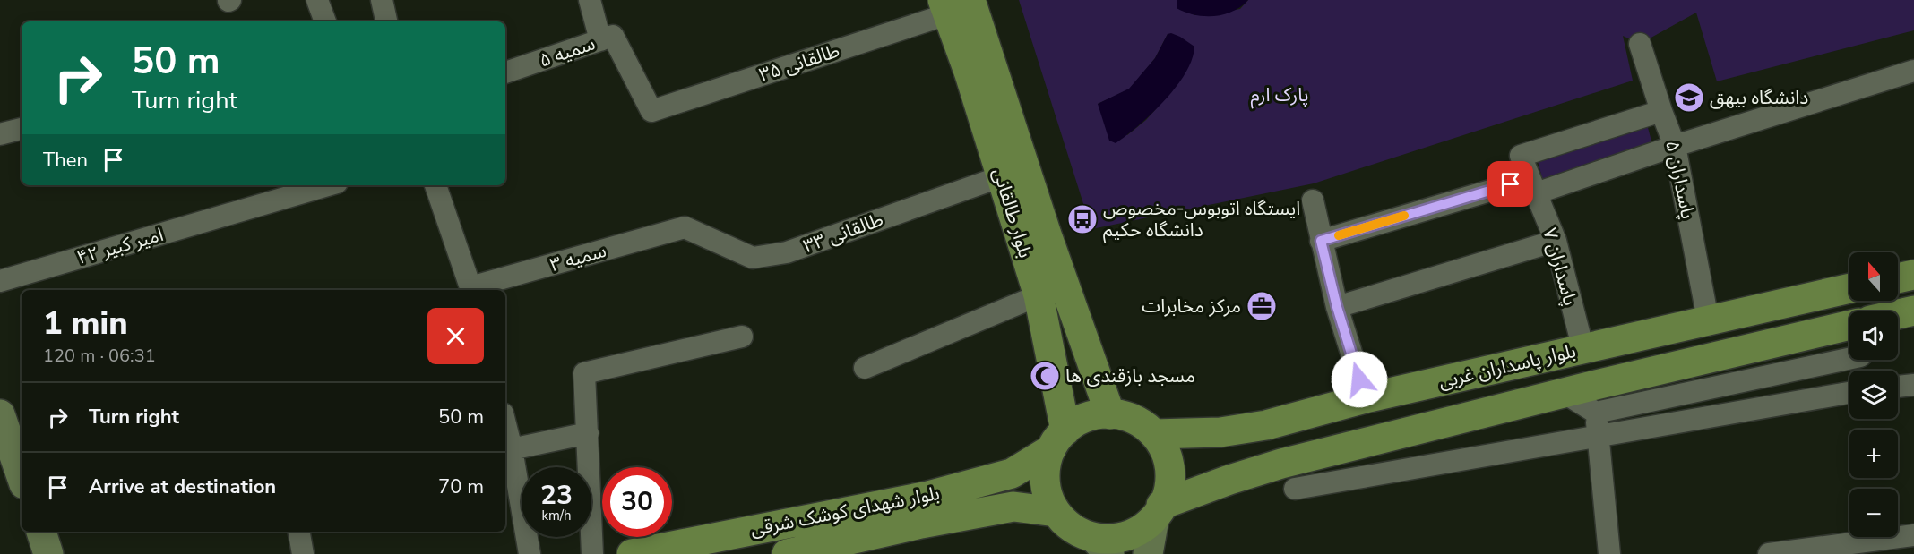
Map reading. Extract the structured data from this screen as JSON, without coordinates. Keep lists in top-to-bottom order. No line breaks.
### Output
{"streets":{"main road":["بلوار طالقانی","بلوار پاسداران غربی","بلوار شهدای کوشک شرقی"],"street":["سمیه ۵","طالقانی ۳۵","پاسداران ۵","طالقانی ۳۳","امیر کبیر ۴۲","سمیه ۳","پاسداران ۷"]},"crossings":[["سمیه ۵","طالقانی ۳۵"],["طالقانی ۳۵","بلوار طالقانی"],["پاسداران ۵","پاسداران ۷"],["پاسداران ۵","بلوار پاسداران غربی"],["بلوار طالقانی","طالقانی ۳۳"],["بلوار طالقانی","بلوار پاسداران غربی"],["بلوار طالقانی","بلوار شهدای کوشک شرقی"],["طالقانی ۳۳","سمیه ۳"],["پاسداران ۷","بلوار پاسداران غربی"],["بلوار پاسداران غربی","بلوار شهدای کوشک شرقی"]],"parks":["پارک ارم"],"places":{"school or university":["دانشگاه بیهق"],"bus stop":["ایستگاه اتوبوس-مخصوص دانشگاه حکیم"],"office":["مرکز مخابرات"],"mosque":["مسجد بازقندی ها"]},"north":"top","page":{"turn":["50 m","Turn right"],"then":"Then","map_buttons":["+","−"],"heading":["1 min","120 m · 06:31"],"list":[{"name":"Turn right","value":"50 m"},{"name":"Arrive at destination","value":"70 m"}],"speed":"23 km/h","limit":"30"}}
